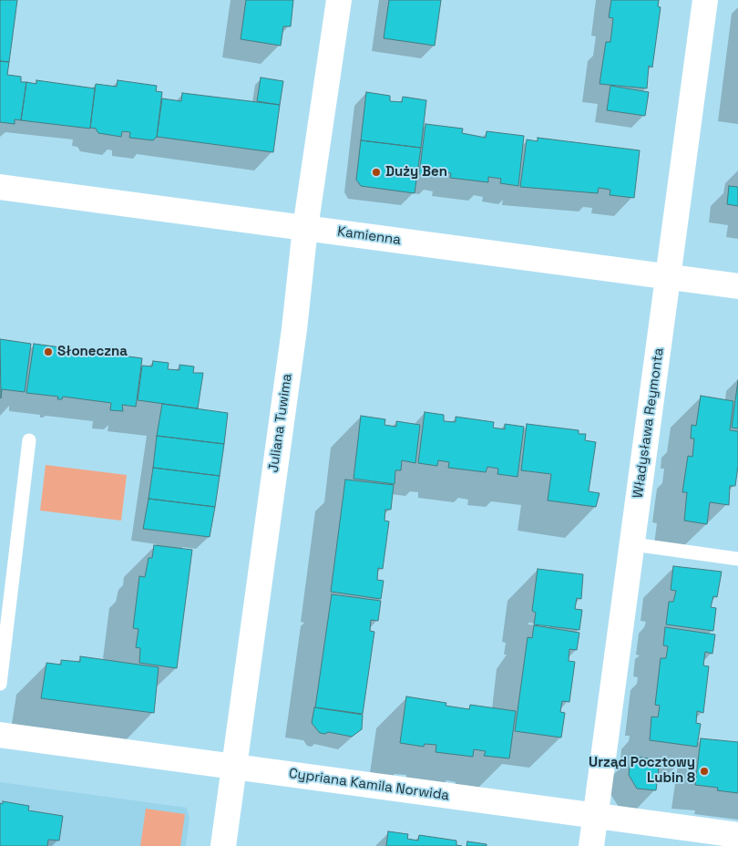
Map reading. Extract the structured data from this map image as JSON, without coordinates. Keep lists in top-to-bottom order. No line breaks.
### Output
{"streets":{"street":["Kamienna","Juliana Tuwima","Władysława Reymonta","Cypriana Kamila Norwida"]},"crossings":[["Kamienna","Juliana Tuwima"],["Kamienna","Władysława Reymonta"],["Juliana Tuwima","Cypriana Kamila Norwida"],["Władysława Reymonta","Cypriana Kamila Norwida"]],"places":["Duży Ben","Słoneczna","Urząd Pocztowy Lubin 8"]}
